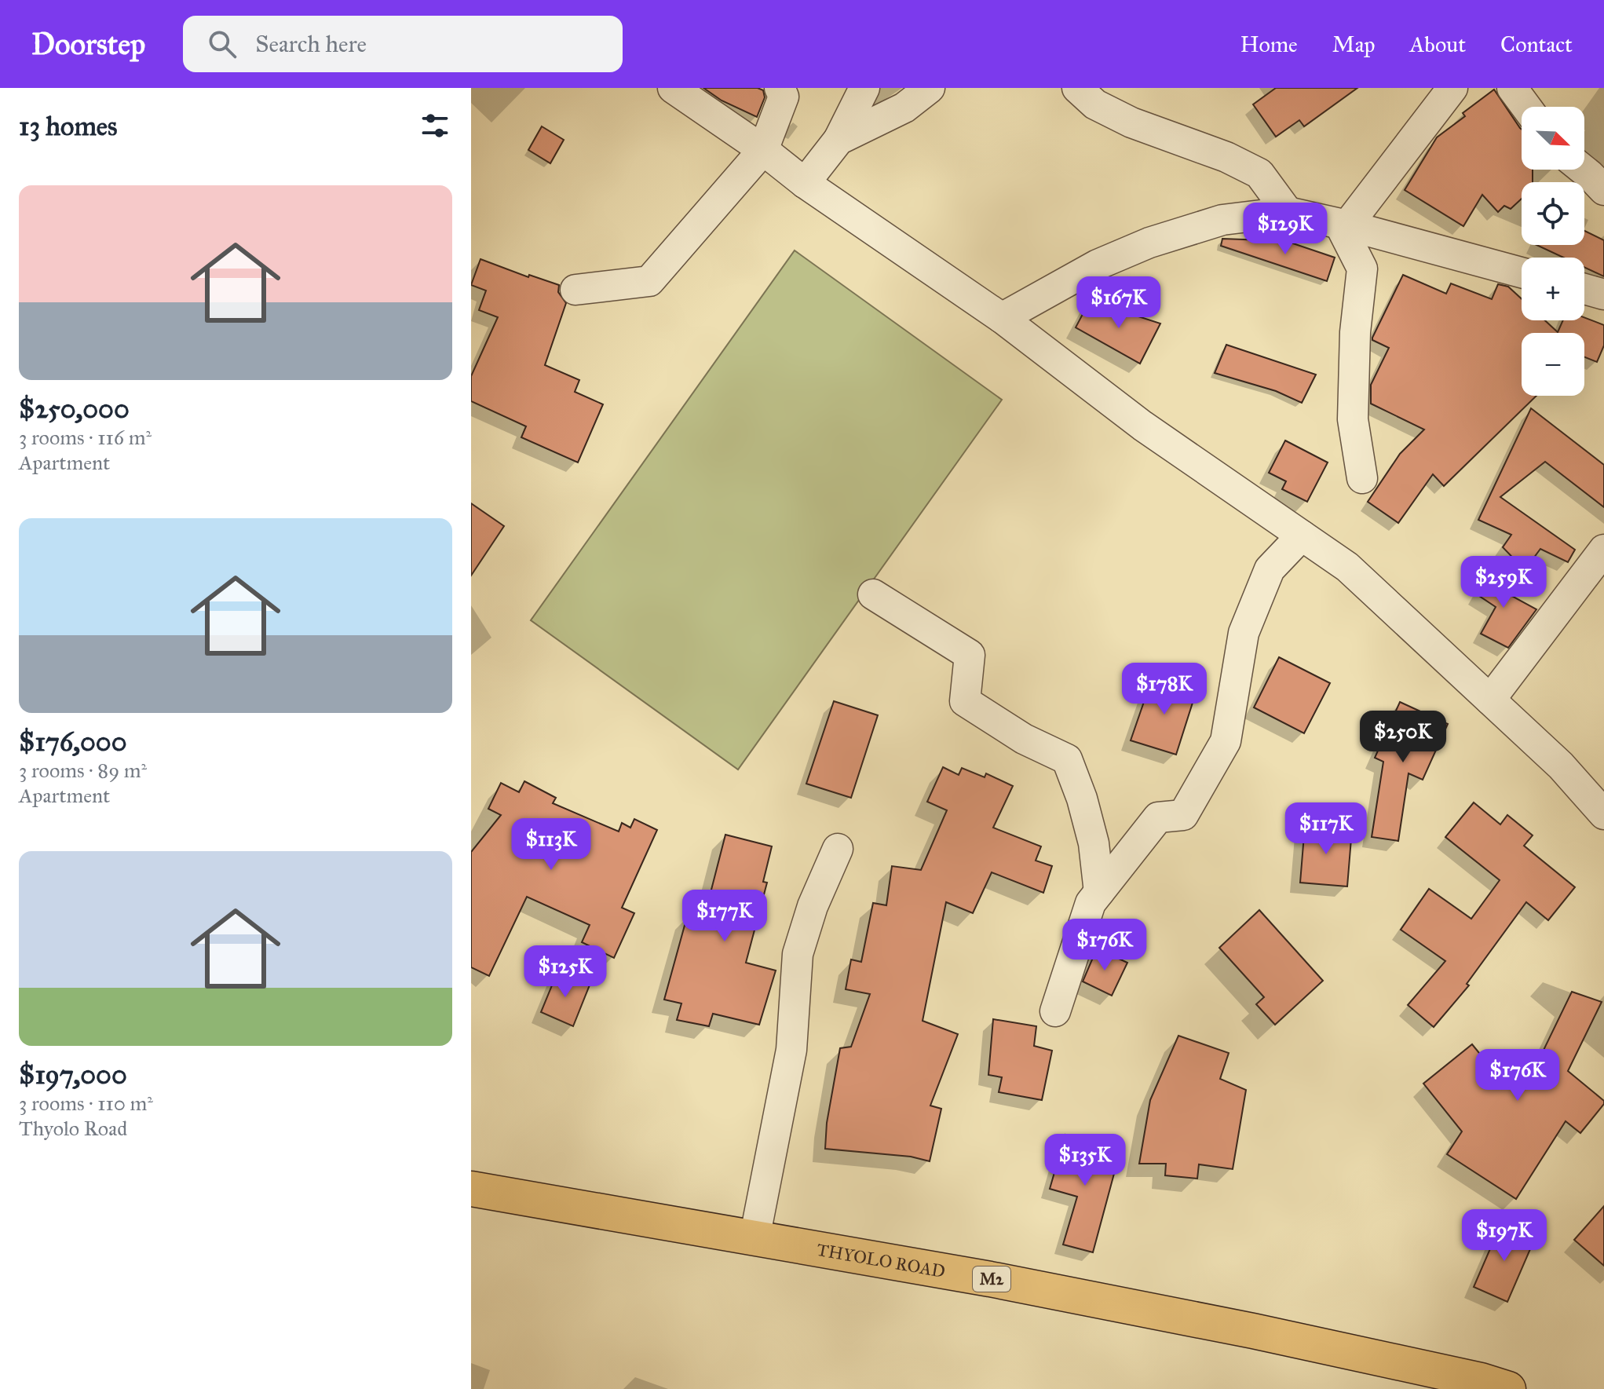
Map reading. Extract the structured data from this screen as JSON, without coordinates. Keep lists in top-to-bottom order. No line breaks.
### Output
{"streets":{"highway":["THYOLO ROAD","M2"]},"north":"bottom right","page":{"header":"Doorstep","search":"Search here","nav":["Home","Map","About","Contact"],"heading":"13 homes","map_buttons":["+","−"],"list":[{"name":"$250,000","note":"3 rooms · 116 m² · Apartment"},{"name":"$176,000","note":"3 rooms · 89 m² · Apartment"},{"name":"$197,000","note":"3 rooms · 110 m² · Thyolo Road"}],"price":["$129K","$167K","$259K","$178K","$250K","$117K","$113K","$177K","$176K","$125K","$176K","$135K","$197K"]}}
